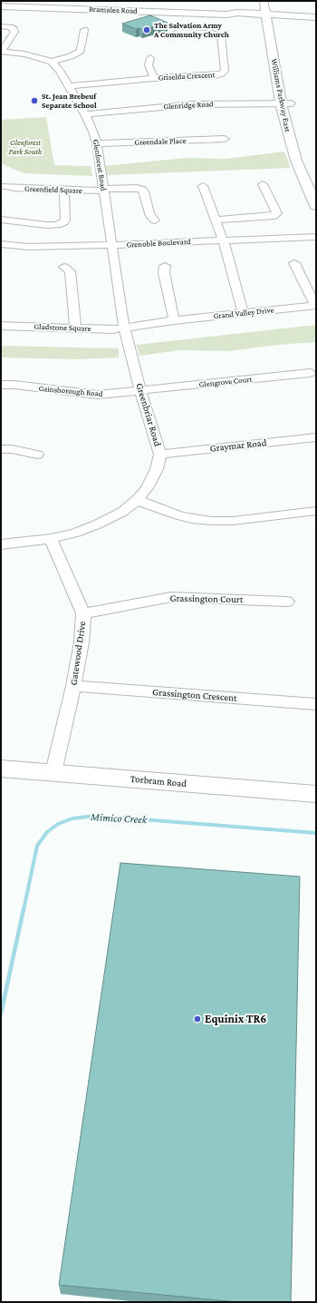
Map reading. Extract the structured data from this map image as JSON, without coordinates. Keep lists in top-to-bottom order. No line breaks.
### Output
{"streets":{"main road":["Bramalea Road","Williams Parkway East","Torbram Road"],"street":["Griselda Crescent","Glenridge Road","Greendale Place","Glenforest Road","Greenfield Square","Grenoble Boulevard","Grand Valley Drive","Gladstone Square","Glengrove Court","Gainsborough Road","Greenbriar Road","Graymar Road","Grassington Court","Gatewood Drive","Grassington Crescent"]},"crossings":[["Bramalea Road","Williams Parkway East"],["Griselda Crescent","Glenforest Road"],["Williams Parkway East","Glenridge Road"],["Glenridge Road","Glenforest Road"],["Greendale Place","Glenforest Road"],["Glenforest Road","Greenfield Square"],["Glenforest Road","Grenoble Boulevard"],["Glenforest Road","Greenbriar Road"],["Grenoble Boulevard","Greenbriar Road"],["Grand Valley Drive","Gladstone Square"],["Grand Valley Drive","Greenbriar Road"],["Gladstone Square","Greenbriar Road"],["Glengrove Court","Gainsborough Road"],["Glengrove Court","Greenbriar Road"],["Gainsborough Road","Greenbriar Road"],["Greenbriar Road","Graymar Road"],["Greenbriar Road","Gatewood Drive"],["Grassington Court","Gatewood Drive"],["Gatewood Drive","Grassington Crescent"],["Gatewood Drive","Torbram Road"]],"water":["Mimico Creek"],"parks":["Glenforest Park South"],"places":["The Salvation Army A Community Church","St. Jean Brebeuf Separate School","Equinix TR6"]}
